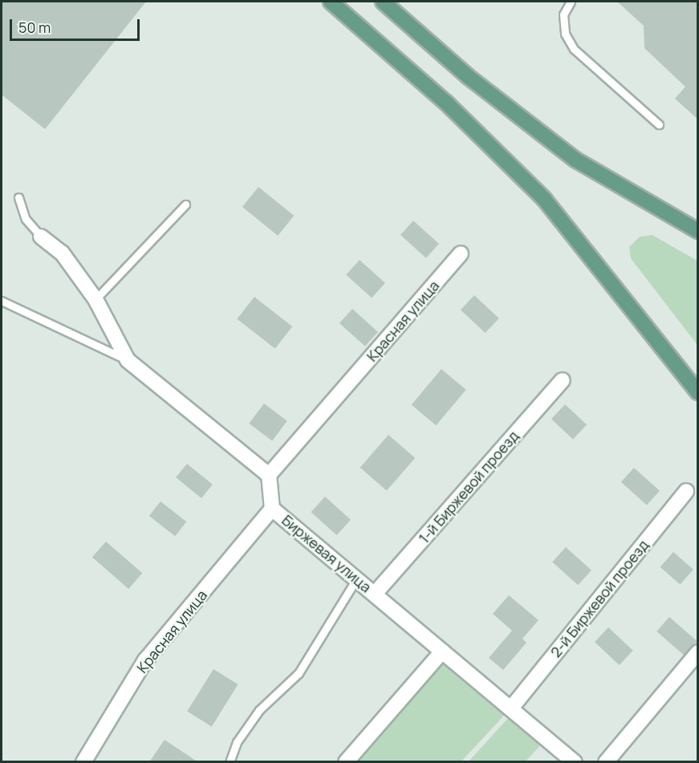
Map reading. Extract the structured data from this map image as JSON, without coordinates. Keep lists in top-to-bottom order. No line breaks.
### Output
{"streets":{"street":["Красная улица","1-й Биржевой проезд","Биржевая улица","2-й Биржевой проезд"]},"crossings":[["Красная улица","Биржевая улица"],["1-й Биржевой проезд","Биржевая улица"],["Биржевая улица","2-й Биржевой проезд"]],"scale_bar":"50 m"}
